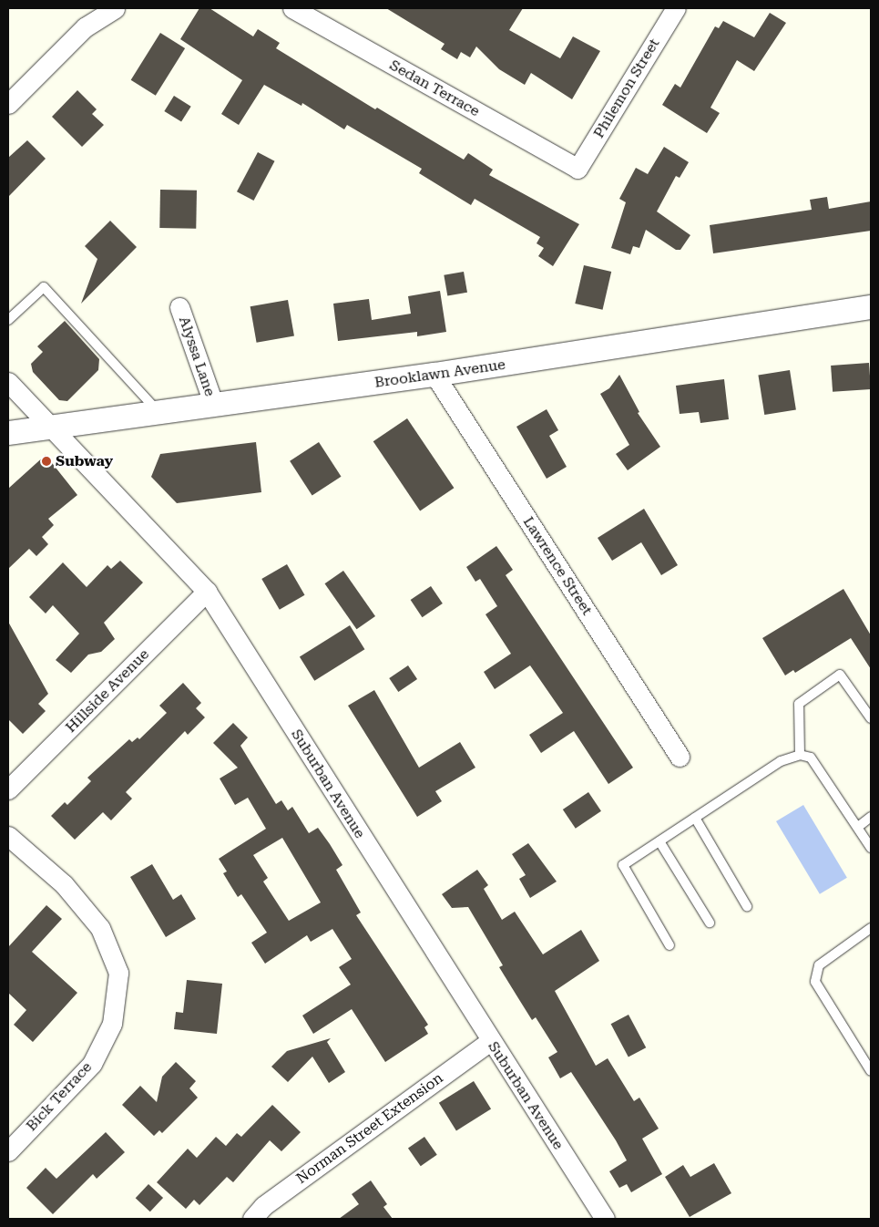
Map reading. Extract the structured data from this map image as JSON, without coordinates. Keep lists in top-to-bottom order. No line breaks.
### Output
{"streets":{"street":["Sedan Terrace","Philemon Street","Alyssa Lane","Brooklawn Avenue","Lawrence Street","Hillside Avenue","Suburban Avenue","Bick Terrace","Norman Street Extension"]},"crossings":[["Sedan Terrace","Philemon Street"],["Alyssa Lane","Brooklawn Avenue"],["Brooklawn Avenue","Lawrence Street"],["Brooklawn Avenue","Suburban Avenue"],["Hillside Avenue","Suburban Avenue"],["Suburban Avenue","Norman Street Extension"]],"places":["Subway"]}
